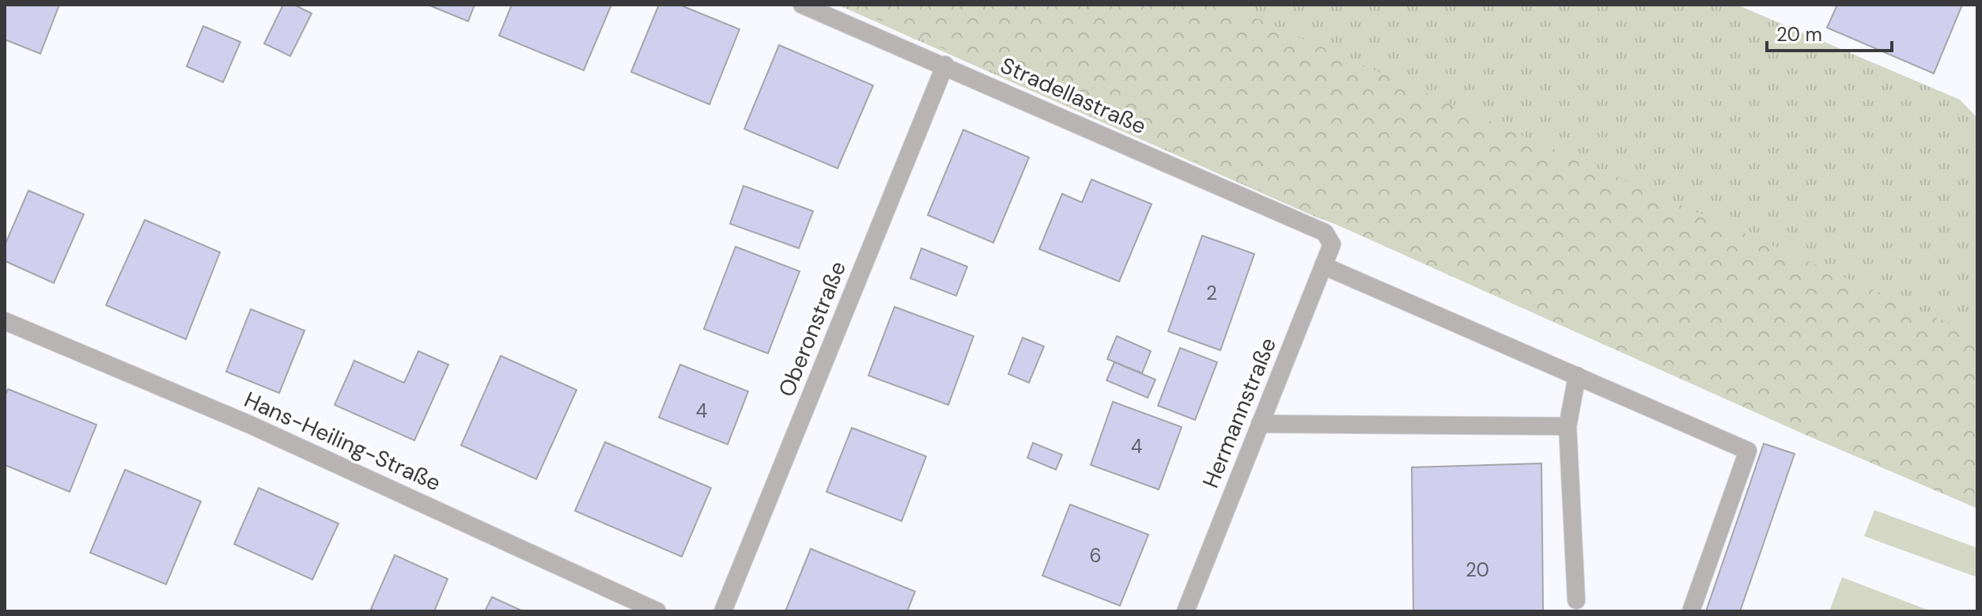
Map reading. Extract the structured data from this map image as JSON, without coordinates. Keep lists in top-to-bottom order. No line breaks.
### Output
{"streets":{"street":["Stradellastraße","Oberonstraße","Hermannstraße","Hans-Heiling-Straße"]},"crossings":[["Stradellastraße","Oberonstraße"],["Stradellastraße","Hermannstraße"]],"house_numbers":["2","4","4","6","20"],"scale_bar":"20 m"}
